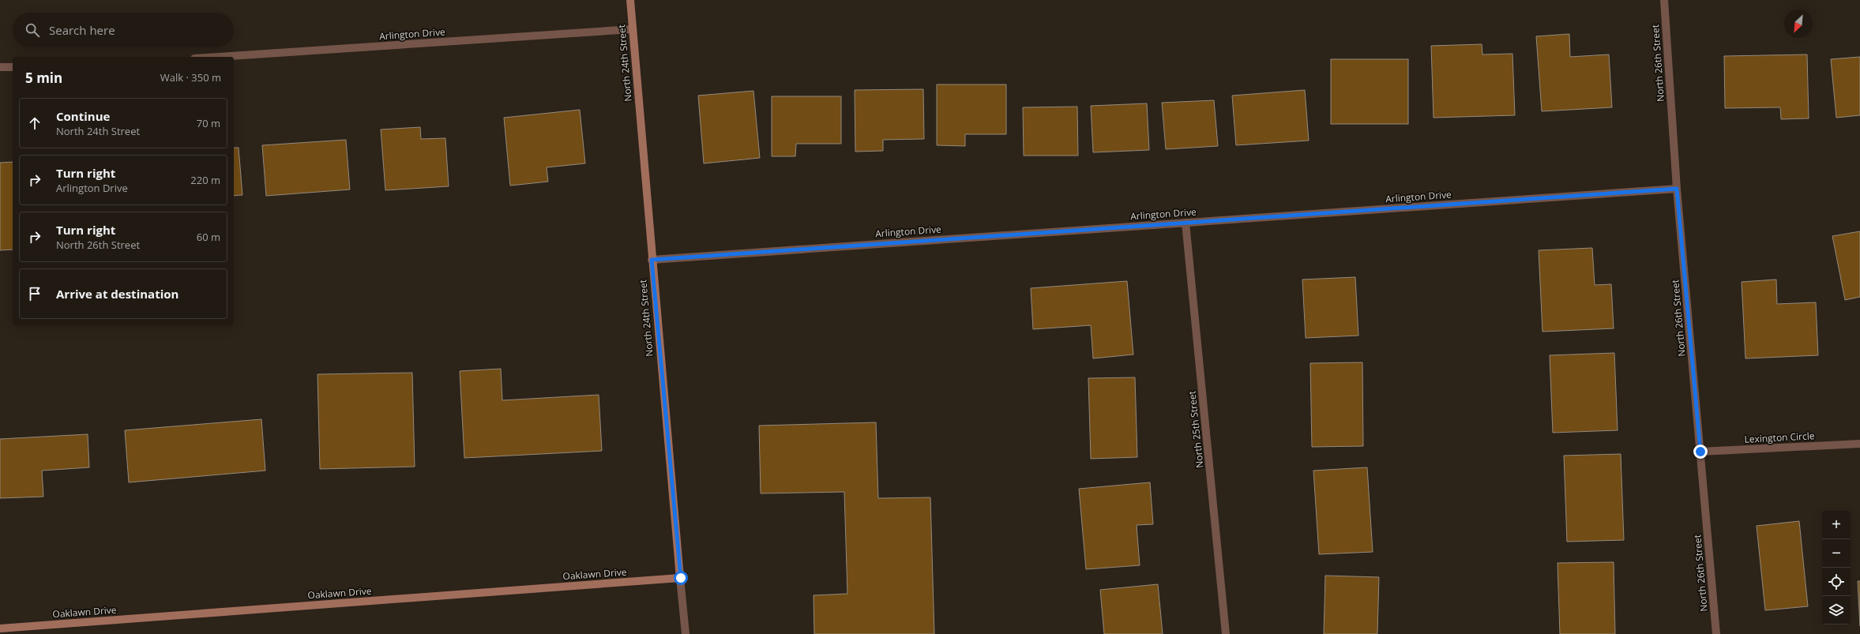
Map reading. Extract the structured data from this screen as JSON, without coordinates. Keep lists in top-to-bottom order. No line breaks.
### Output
{"streets":{"street":["Arlington Drive","North 24th Street","North 26th Street","North 25th Street","Lexington Circle","Oaklawn Drive"]},"crossings":[["Arlington Drive","North 24th Street"],["Arlington Drive","North 26th Street"],["Arlington Drive","North 25th Street"],["North 24th Street","Oaklawn Drive"],["North 26th Street","Lexington Circle"]],"north":"bottom left","page":{"search":"Search here","heading":["5 min","Walk · 350 m"],"list":[["Continue","North 24th Street","70 m"],["Turn right","Arlington Drive","220 m"],["Turn right","North 26th Street","60 m"],"Arrive at destination"],"map_buttons":["+","−"]}}
